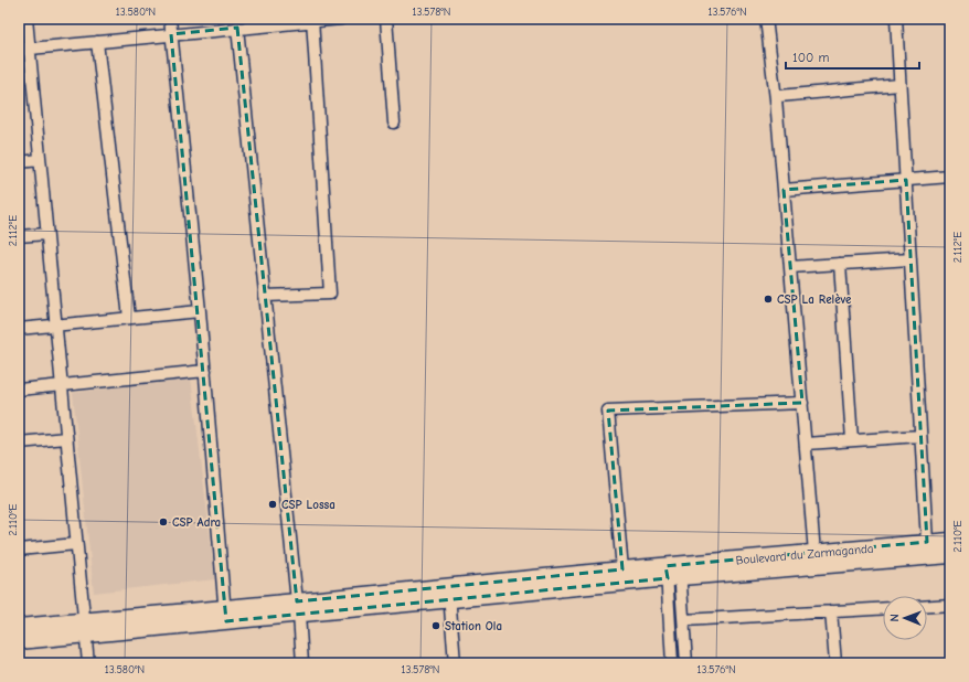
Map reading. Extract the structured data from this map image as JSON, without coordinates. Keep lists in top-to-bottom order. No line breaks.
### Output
{"streets":{"main road":["Boulevard du Zarmaganda"]},"places":["CSP La Relève","CSP Lossa","CSP Adra","Station Ola"],"scale_bar":"100 m","north":"left","coordinates":["13.580°N","13.578°N","13.576°N","2.112°E","2.110°E"]}
